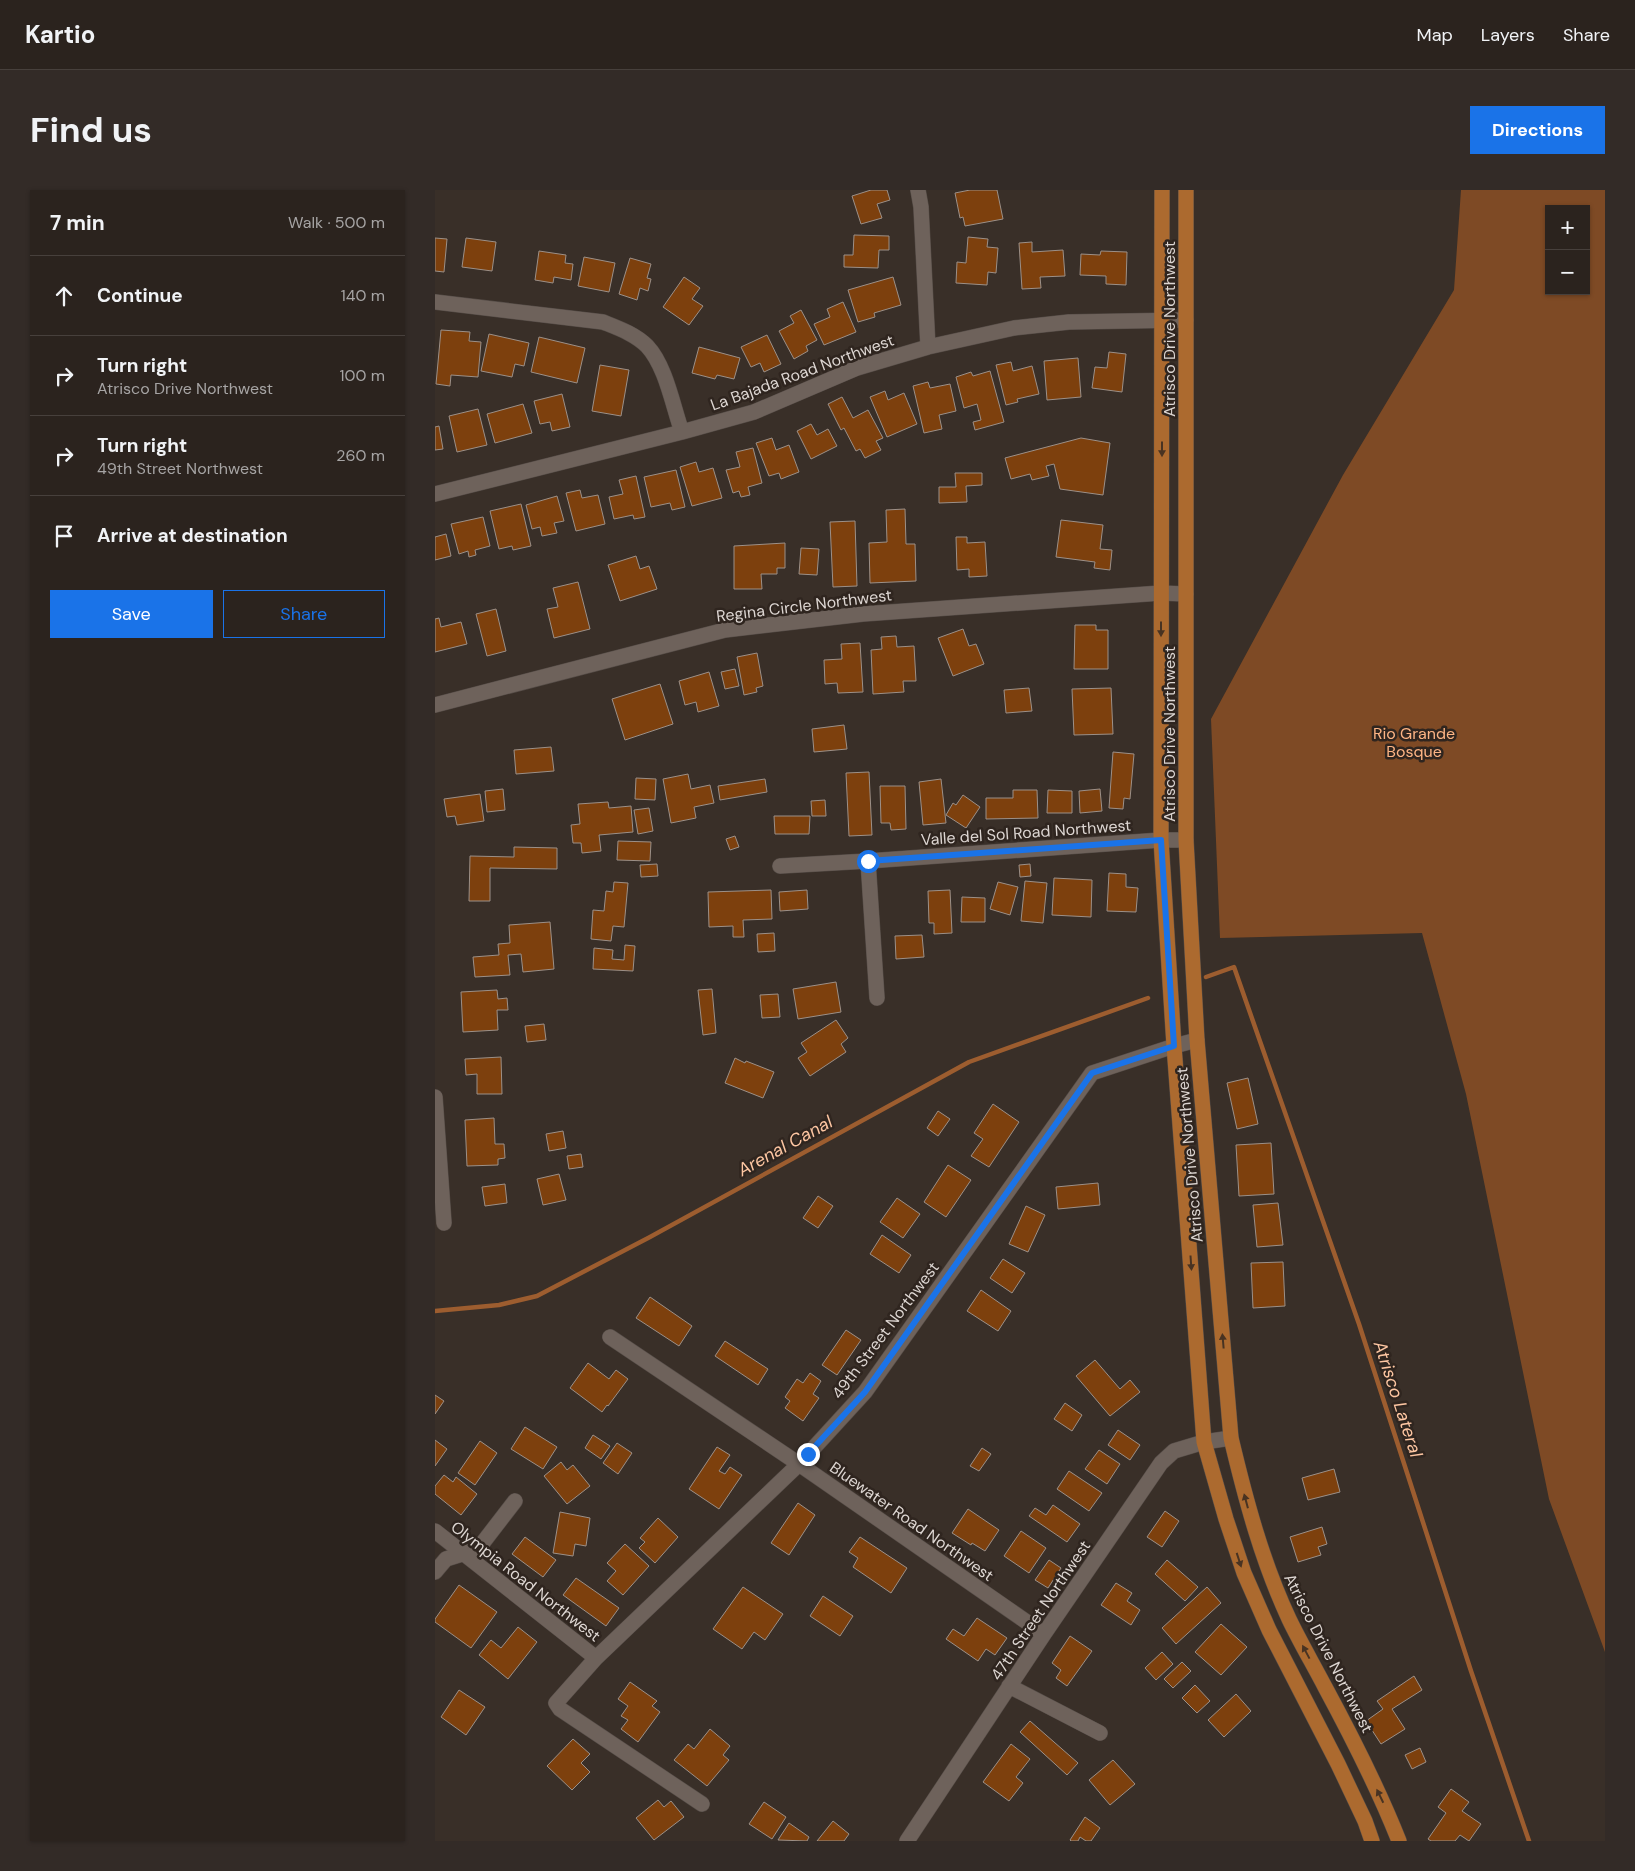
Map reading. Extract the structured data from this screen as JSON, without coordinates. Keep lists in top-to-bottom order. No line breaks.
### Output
{"streets":{"main road":["Atrisco Drive Northwest"],"street":["La Bajada Road Northwest","Regina Circle Northwest","Valle del Sol Road Northwest","49th Street Northwest","Bluewater Road Northwest","Olympia Road Northwest","47th Street Northwest"]},"crossings":[["Atrisco Drive Northwest","La Bajada Road Northwest"],["Atrisco Drive Northwest","Regina Circle Northwest"],["Atrisco Drive Northwest","Valle del Sol Road Northwest"],["Atrisco Drive Northwest","49th Street Northwest"],["Atrisco Drive Northwest","47th Street Northwest"],["49th Street Northwest","Bluewater Road Northwest"],["49th Street Northwest","Olympia Road Northwest"],["Bluewater Road Northwest","47th Street Northwest"]],"water":["Arenal Canal","Atrisco Lateral"],"parks":["Rio Grande Bosque"],"page":{"header":"Kartio","nav":["Map","Layers","Share"],"buttons":["Directions",["Save","Share"]],"title":"Find us","heading":["7 min","Walk · 500 m"],"map_buttons":["+","−"],"list":[["Continue","140 m"],["Turn right","Atrisco Drive Northwest","100 m"],["Turn right","49th Street Northwest","260 m"],"Arrive at destination"]}}
